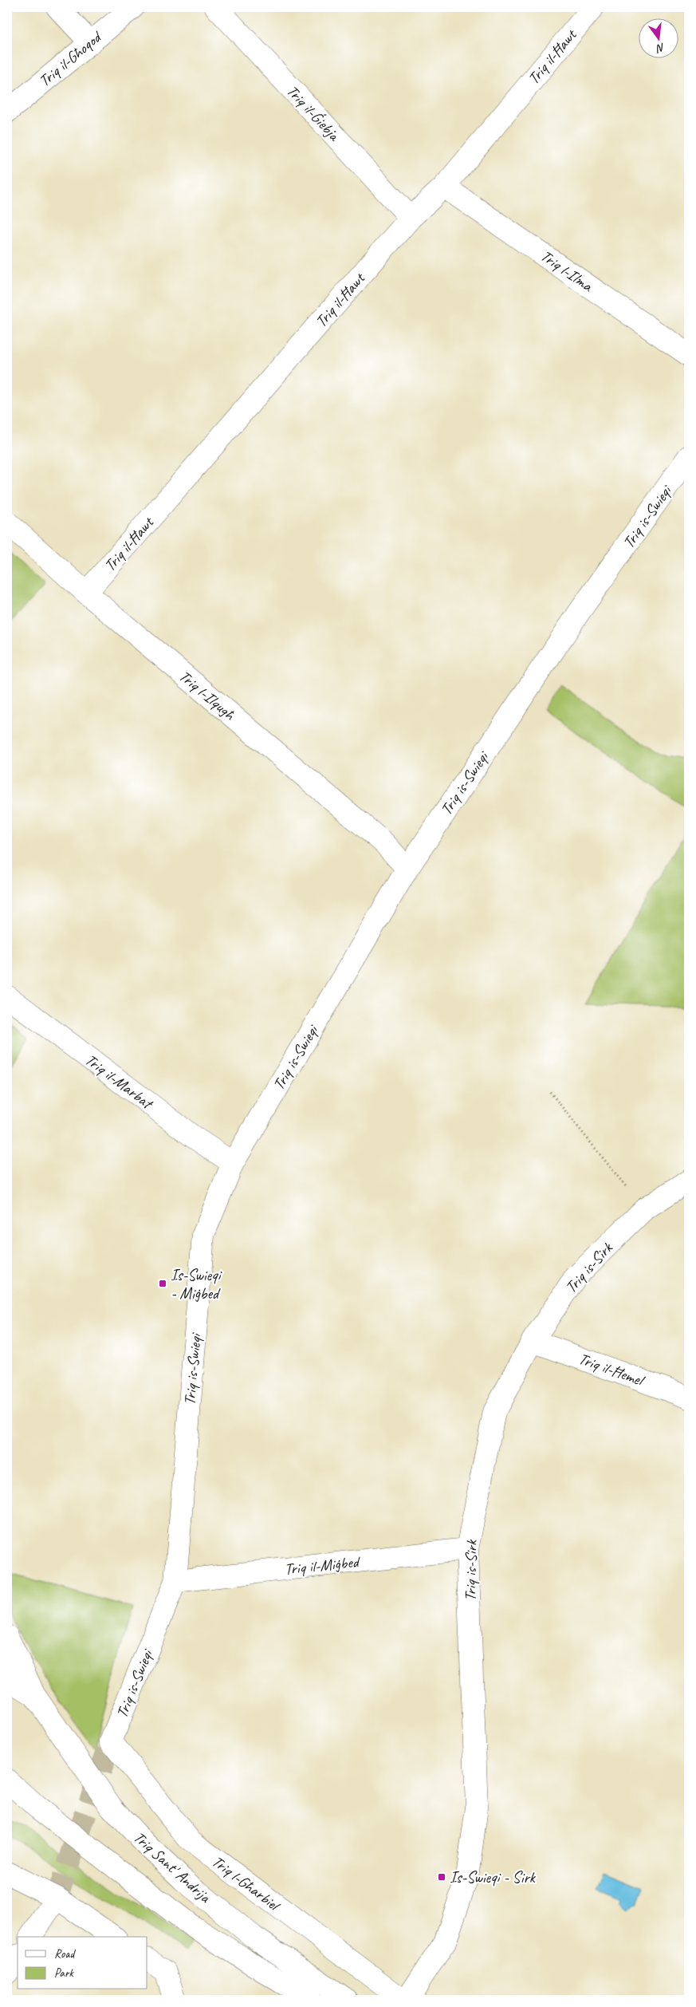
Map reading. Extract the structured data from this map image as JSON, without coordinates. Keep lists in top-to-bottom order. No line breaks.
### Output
{"streets":{"main road":["Triq il-Ħawt","Triq il-Għoqod","Triq il-Ǵiebja","Triq l-Ilma","Triq is-Swieqi","Triq l-Ilqugħ","Triq il-Marbat","Triq is-Sirk","Triq il-Ħemel","Triq il-Miġbed","Triq Sant' Andrija","Triq l-Għarbiel"]},"crossings":[["Triq il-Ħawt","Triq il-Ǵiebja"],["Triq il-Ħawt","Triq l-Ilma"],["Triq il-Ħawt","Triq l-Ilqugħ"],["Triq is-Swieqi","Triq l-Ilqugħ"],["Triq is-Swieqi","Triq il-Marbat"],["Triq is-Swieqi","Triq il-Miġbed"],["Triq is-Swieqi","Triq l-Għarbiel"],["Triq is-Sirk","Triq il-Ħemel"],["Triq is-Sirk","Triq il-Miġbed"]],"places":{"transit":["Is-Swieqi - Miġbed","Is-Swieqi - Sirk"]},"legend":["Road","Park"],"north":"bottom"}
